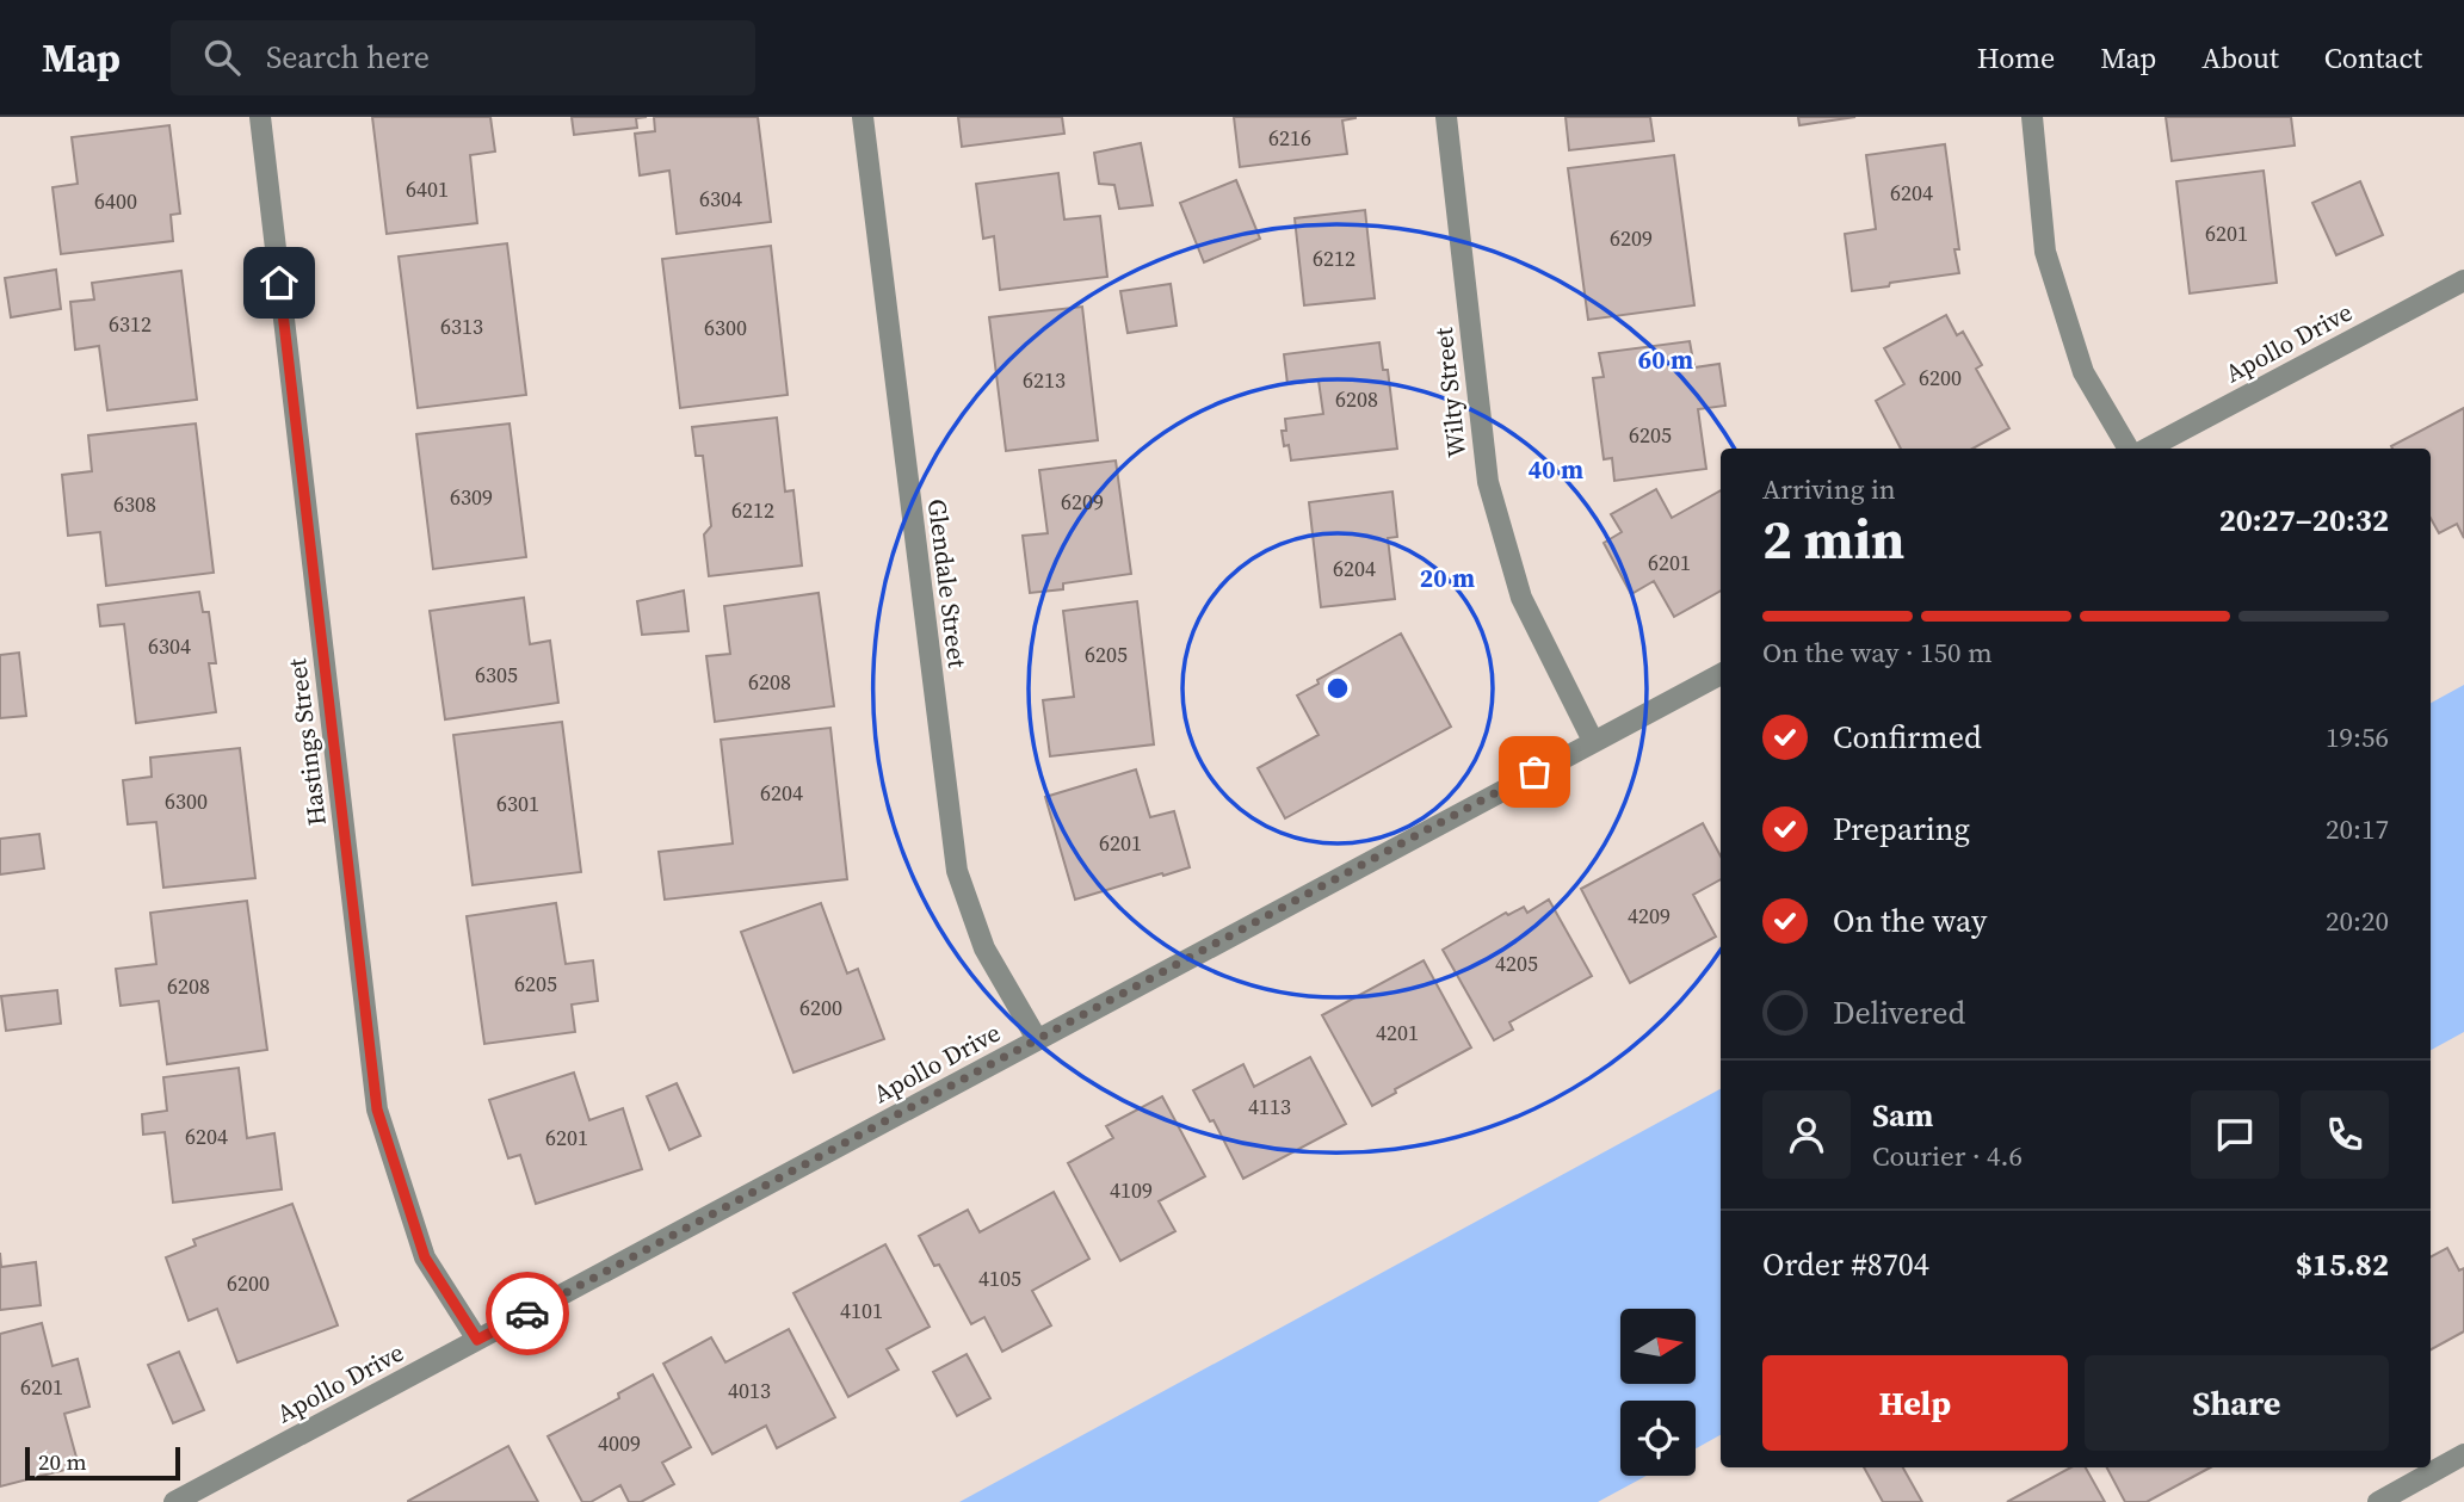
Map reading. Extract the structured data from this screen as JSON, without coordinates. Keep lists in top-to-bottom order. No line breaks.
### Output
{"streets":{"street":["Apollo Drive","Wilty Street","Glendale Street","Hastings Street"]},"crossings":[["Apollo Drive","Wilty Street"],["Apollo Drive","Glendale Street"],["Apollo Drive","Hastings Street"]],"house_numbers":["6216","6401","6204","6304","6400","6201","6209","6212","6312","6313","6300","6200","6213","6208","6205","6309","6209","6308","6212","6201","6204","6304","6205","6305","6208","6204","6300","6301","6201","4209","4205","6205","6208","6200","4201","4113","6204","6201","4109","4105","6200","4101","6201","4013","4009"],"scale_bar":"20 m","north":"right","page":{"header":"Map","search":"Search here","nav":["Home","Map","About","Contact"],"heading":["2 min","Arriving in","20:27–20:32"],"panel":["Sam","Courier · 4.6","Order #8704","$15.82"],"bar":"On the way · 150 m","list":[["Confirmed","19:56"],["Preparing","20:17"],["On the way","20:20"],"Delivered"],"buttons":["Help","Share"],"scale":"20 m"},"rings":["60 m","40 m","20 m"]}
